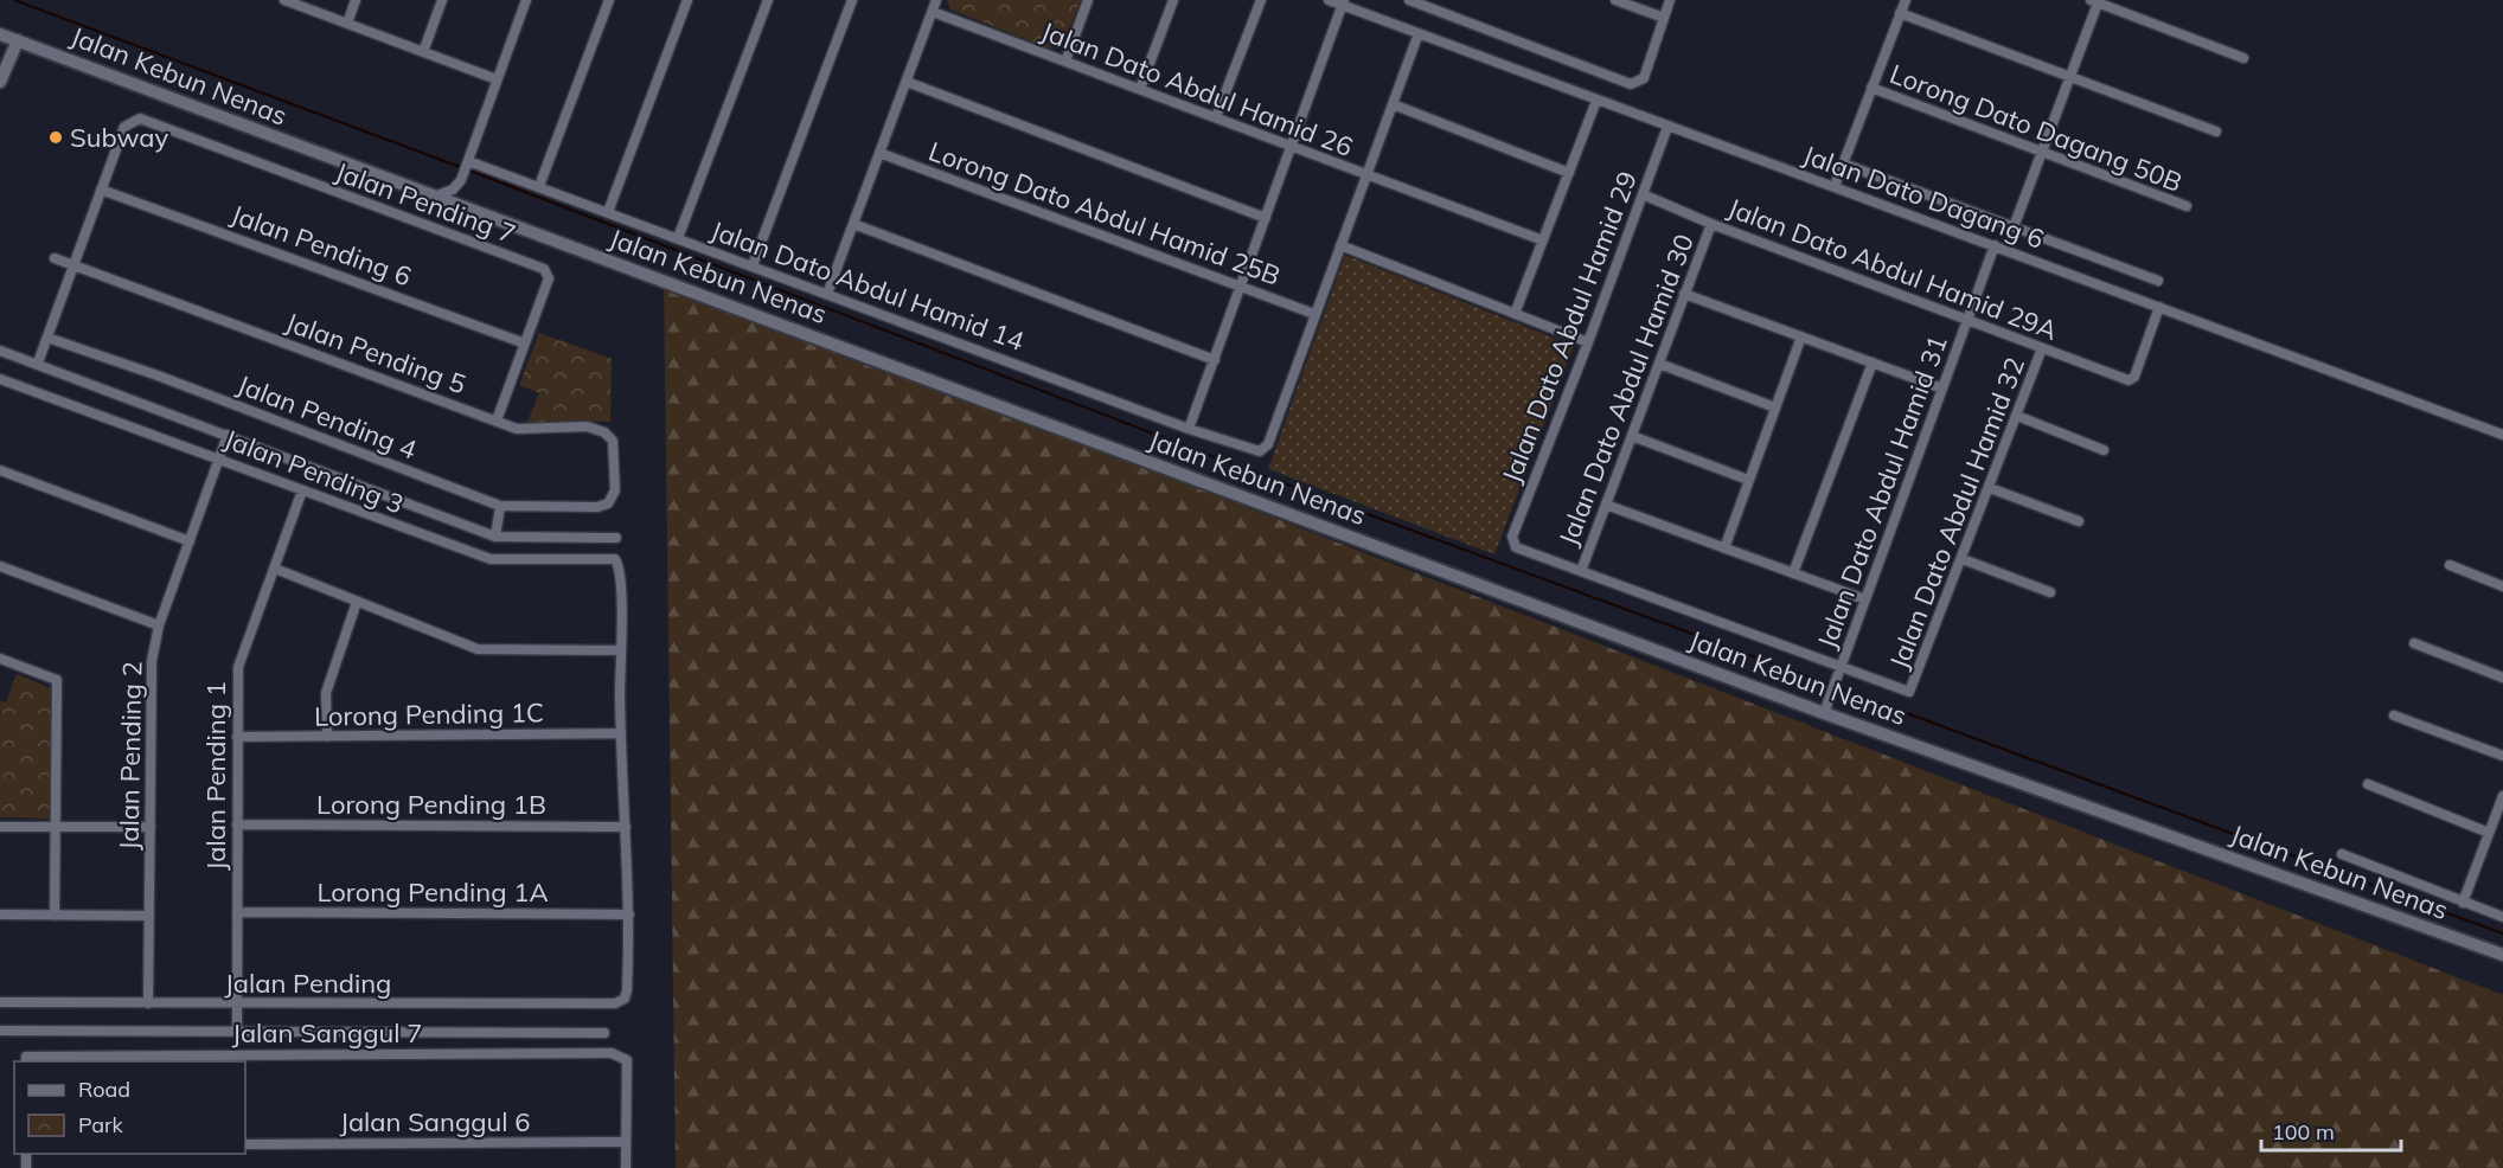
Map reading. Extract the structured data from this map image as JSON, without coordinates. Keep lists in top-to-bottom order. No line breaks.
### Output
{"streets":{"street":["Jalan Kebun Nenas","Jalan Dato Abdul Hamid 26","Lorong Dato Dagang 50B","Jalan Dato Dagang 6","Jalan Pending 7","Lorong Dato Abdul Hamid 25B","Jalan Pending 6","Jalan Dato Abdul Hamid 29A","Jalan Dato Abdul Hamid 14","Jalan Dato Abdul Hamid 29","Jalan Pending 5","Jalan Dato Abdul Hamid 30","Jalan Pending 4","Jalan Pending 3","Jalan Dato Abdul Hamid 31","Jalan Dato Abdul Hamid 32","Lorong Pending 1C","Jalan Pending 2","Jalan Pending 1","Lorong Pending 1B","Lorong Pending 1A","Jalan Pending","Jalan Sanggul 7","Jalan Sanggul 6"]},"crossings":[["Jalan Kebun Nenas","Jalan Dato Abdul Hamid 31"],["Jalan Dato Dagang 6","Jalan Dato Abdul Hamid 29A"],["Jalan Dato Dagang 6","Jalan Dato Abdul Hamid 29"],["Jalan Dato Dagang 6","Jalan Dato Abdul Hamid 31"],["Jalan Pending 7","Jalan Pending 6"],["Jalan Pending 7","Jalan Pending 5"],["Lorong Dato Abdul Hamid 25B","Jalan Dato Abdul Hamid 14"],["Jalan Dato Abdul Hamid 29A","Jalan Dato Abdul Hamid 29"],["Jalan Dato Abdul Hamid 29A","Jalan Dato Abdul Hamid 30"],["Jalan Dato Abdul Hamid 29A","Jalan Dato Abdul Hamid 31"],["Jalan Dato Abdul Hamid 29A","Jalan Dato Abdul Hamid 32"],["Jalan Dato Abdul Hamid 29","Jalan Dato Abdul Hamid 30"],["Jalan Pending 5","Jalan Pending 4"],["Jalan Pending 3","Jalan Pending 2"],["Jalan Pending 3","Jalan Pending 1"],["Jalan Dato Abdul Hamid 31","Jalan Dato Abdul Hamid 32"],["Lorong Pending 1C","Jalan Pending 1"],["Jalan Pending 2","Jalan Pending"],["Jalan Pending 1","Lorong Pending 1B"],["Jalan Pending 1","Lorong Pending 1A"],["Jalan Pending 1","Jalan Pending"],["Lorong Pending 1A","Jalan Pending"],["Jalan Sanggul 7","Jalan Sanggul 6"]],"places":["Subway"],"legend":["Road","Park"],"scale_bar":"100 m"}
